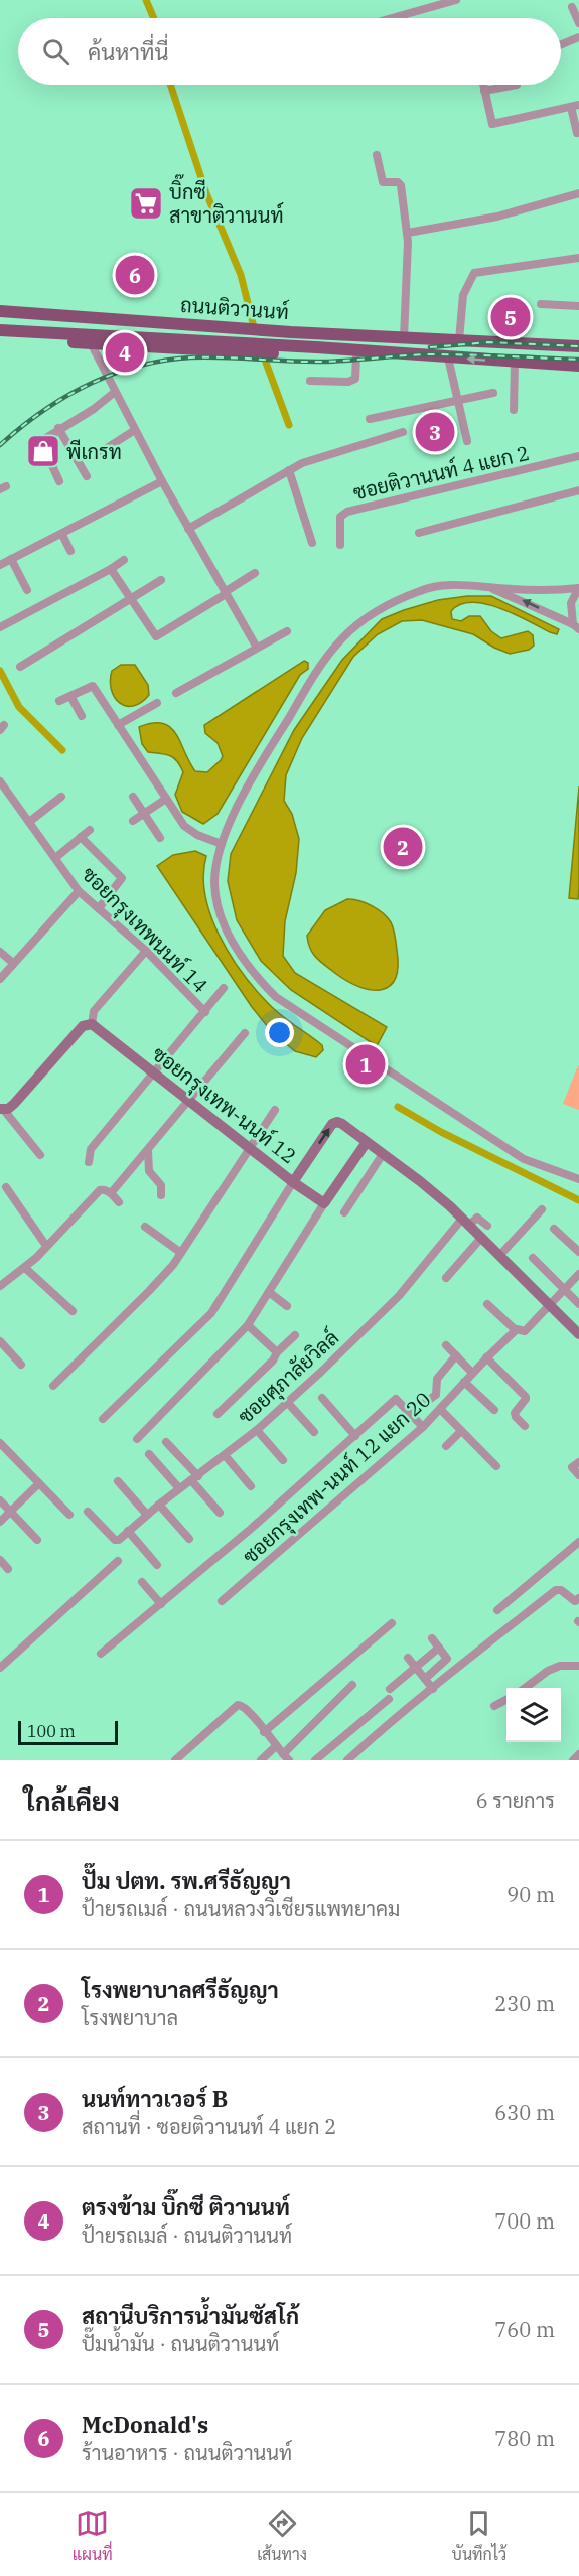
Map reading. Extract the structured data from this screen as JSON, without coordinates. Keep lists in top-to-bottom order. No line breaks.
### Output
{"streets":{"main road":["ถนนติวานนท์"],"street":["ซอยติวานนท์ 4 แยก 2","ซอยกรุงเทพนนท์ 14","ซอยกรุงเทพ-นนท์ 12","ซอยศุภาลัยวิลล์","ซอยกรุงเทพ-นนท์ 12 แยก 20"]},"crossings":[["ซอยกรุงเทพ-นนท์ 12","ซอยศุภาลัยวิลล์"],["ซอยกรุงเทพ-นนท์ 12","ซอยกรุงเทพ-นนท์ 12 แยก 20"]],"places":{"supermarket":["บิ๊กซี สาขาติวานนท์"],"shop":["พีเกรท"]},"scale_bar":"100 m","page":{"search":"ค้นหาที่นี่","pins":["6","5","4","3","2","1"],"scale":"100 m","heading":["ใกล้เคียง","6 รายการ"],"list":[{"mark":"1","name":"ปั๊ม ปตท. รพ.ศรีธัญญา","note":"ป้ายรถเมล์ · ถนนหลวงวิเชียรแพทยาคม","value":"90 m"},{"mark":"2","name":"โรงพยาบาลศรีธัญญา","note":"โรงพยาบาล","value":"230 m"},{"mark":"3","name":"นนท์ทาวเวอร์ B","note":"สถานที่ · ซอยติวานนท์ 4 แยก 2","value":"630 m"},{"mark":"4","name":"ตรงข้าม บิ๊กซี ติวานนท์","note":"ป้ายรถเมล์ · ถนนติวานนท์","value":"700 m"},{"mark":"5","name":"สถานีบริการน้ำมันซัสโก้","note":"ปั๊มน้ำมัน · ถนนติวานนท์","value":"760 m"},{"mark":"6","name":"McDonald's","note":"ร้านอาหาร · ถนนติวานนท์","value":"780 m"}],"nav":["แผนที่","เส้นทาง","บันทึกไว้"]}}
